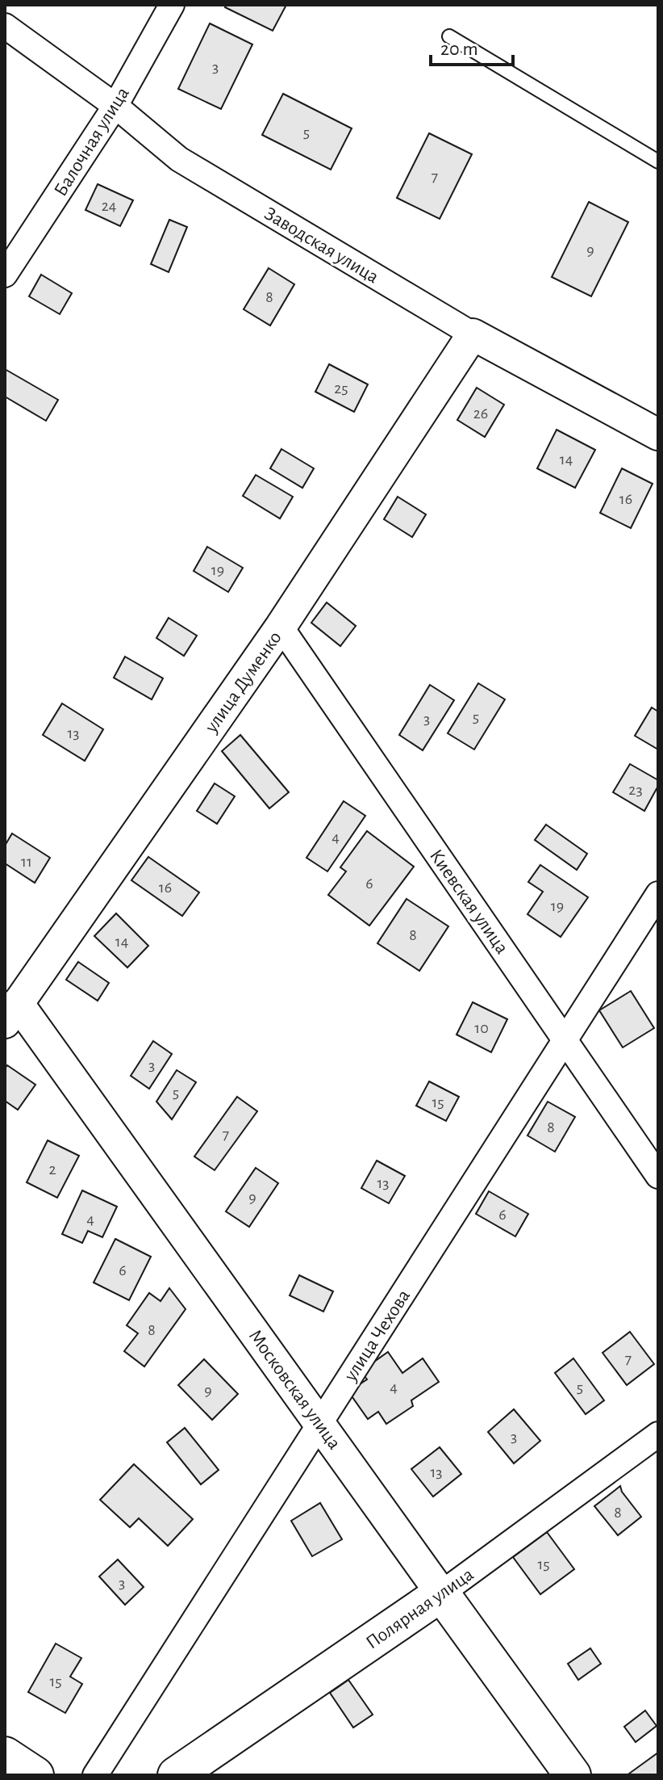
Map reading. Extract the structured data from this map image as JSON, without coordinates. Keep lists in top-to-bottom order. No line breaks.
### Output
{"streets":{"main road":["Московская улица","Полярная улица"],"street":["Балочная улица","Заводская улица","улица Думенко","Киевская улица","улица Чехова"]},"crossings":[["Балочная улица","Заводская улица"],["Заводская улица","улица Думенко"],["улица Думенко","Киевская улица"],["улица Думенко","Московская улица"],["Киевская улица","улица Чехова"],["улица Чехова","Московская улица"],["Московская улица","Полярная улица"]],"house_numbers":["3","5","7","24","9","8","25","26","14","16","19","5","3","13","23","4","11","6","16","19","8","14","10","3","5","15","8","7","2","13","9","6","4","6","8","7","4","5","9","3","13","8","15","3","15"],"scale_bar":"20 m"}
